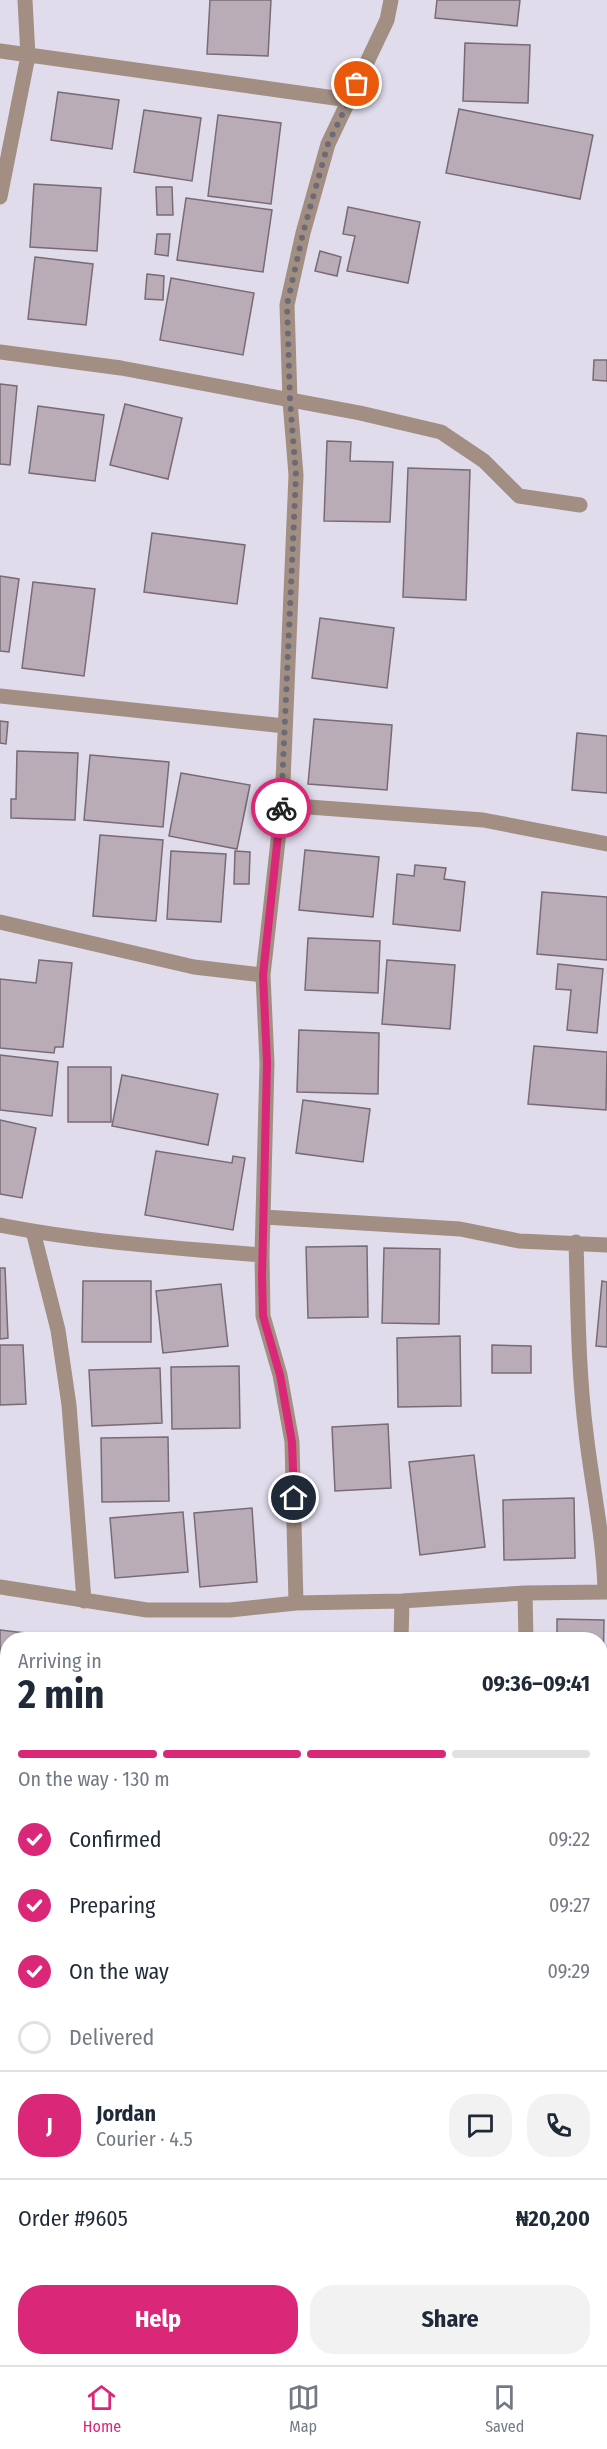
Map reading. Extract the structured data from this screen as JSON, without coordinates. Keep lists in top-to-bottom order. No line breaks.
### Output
{"page":{"heading":["2 min","Arriving in","09:36–09:41"],"panel":["Jordan","Courier · 4.5","Order #9605","₦20,200"],"bar":"On the way · 130 m","list":[["Confirmed","09:22"],["Preparing","09:27"],["On the way","09:29"],"Delivered"],"round":"J","buttons":["Help","Share"],"tabs":["Home","Map","Saved"]}}
